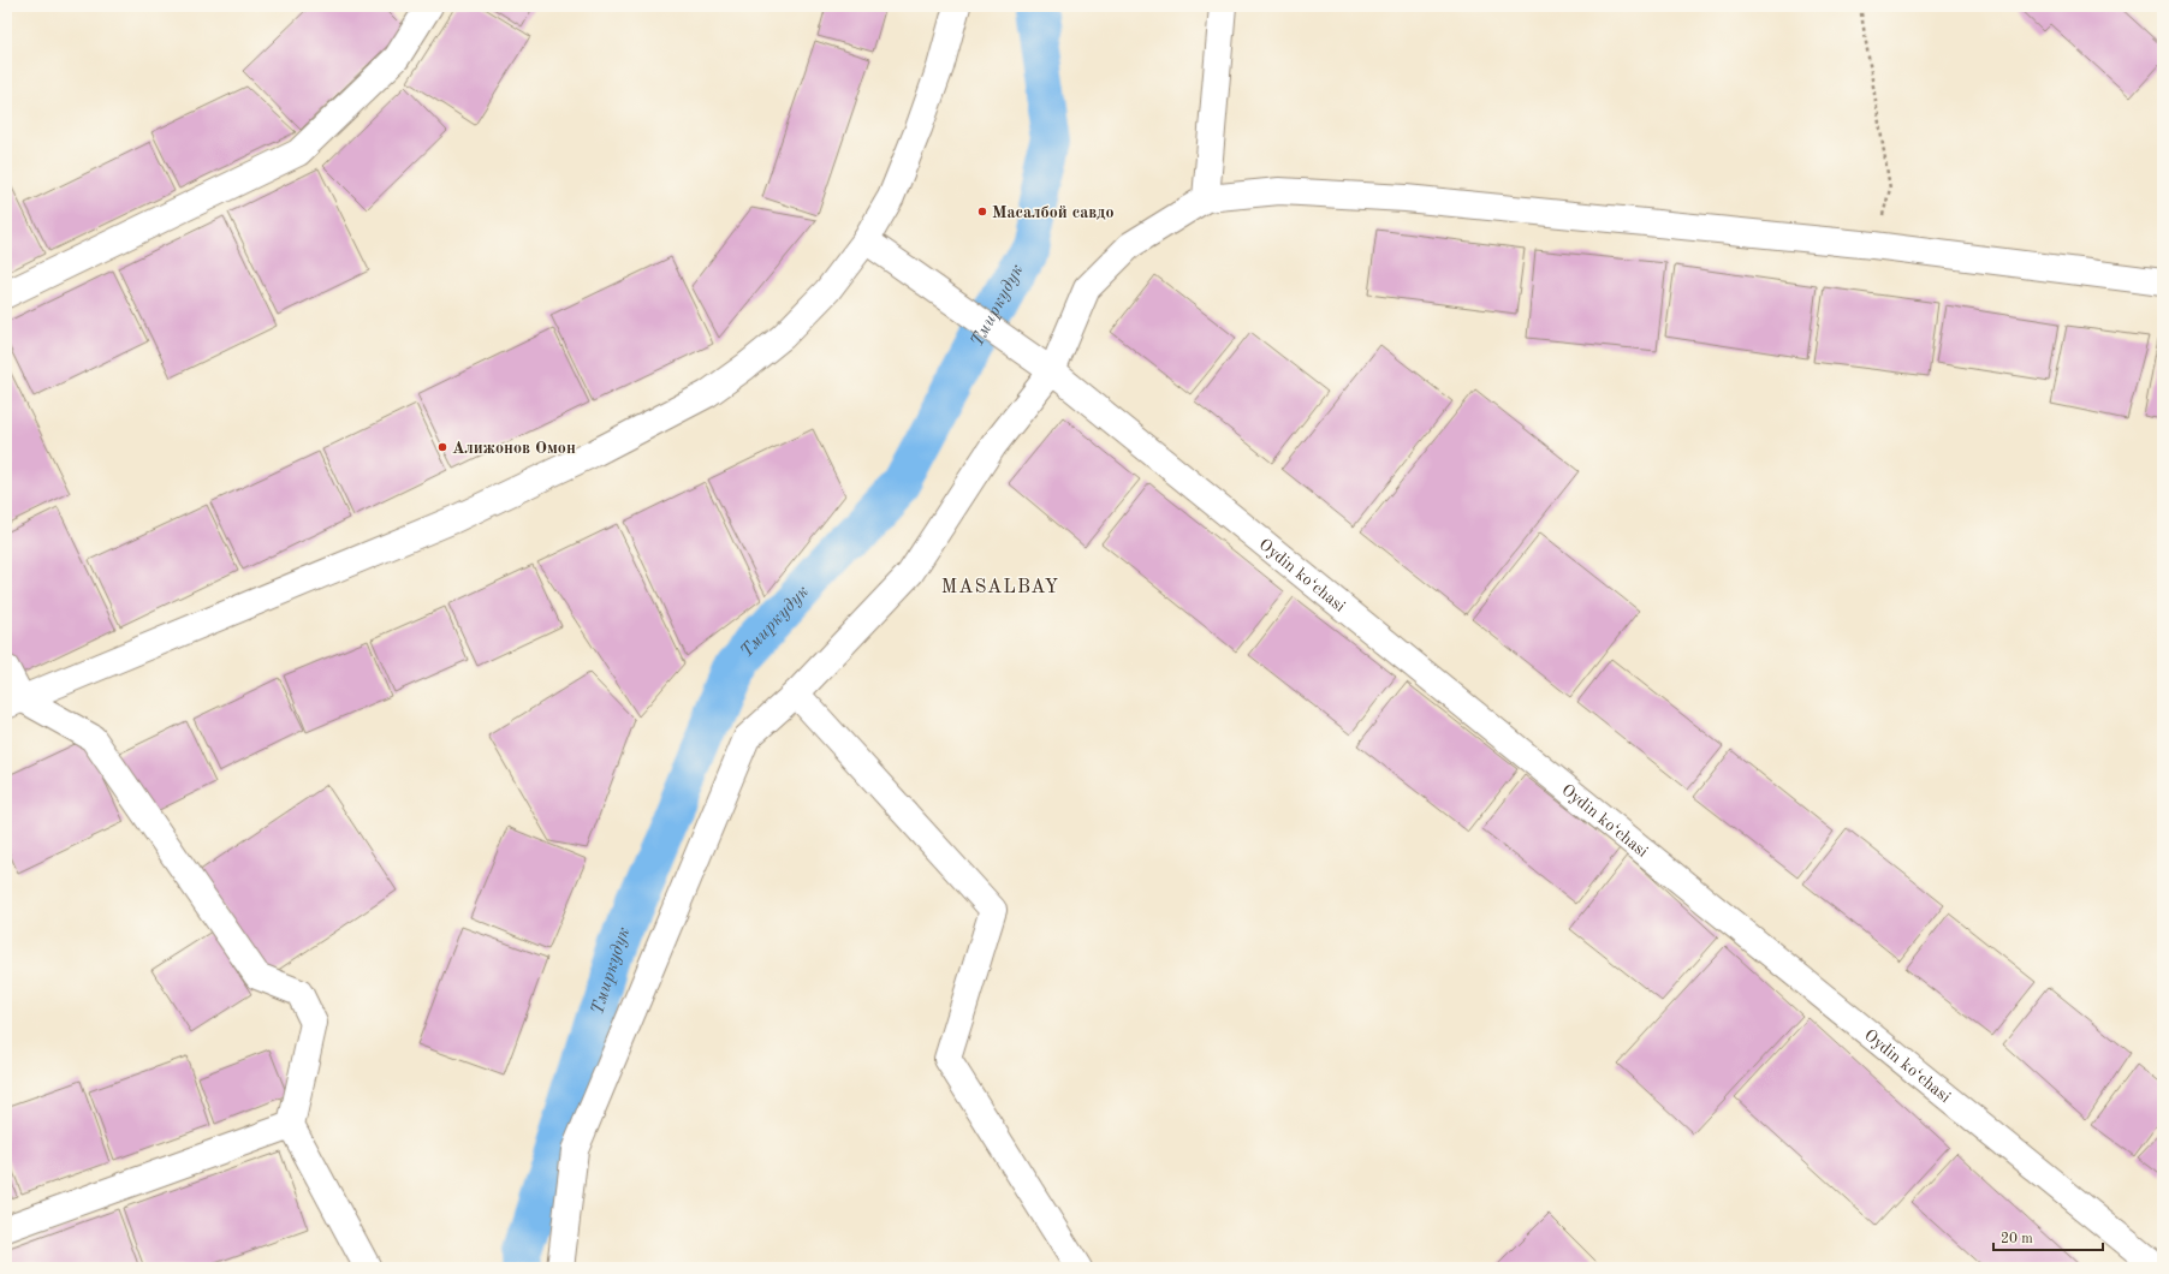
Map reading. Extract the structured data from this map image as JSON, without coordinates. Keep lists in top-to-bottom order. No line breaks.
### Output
{"streets":{"street":["Oydin ko‘chasi"]},"districts":["MASALBAY"],"water":["Тмиркудук"],"places":["Масалбой савдо","Алижонов Омон"],"scale_bar":"20 m"}
